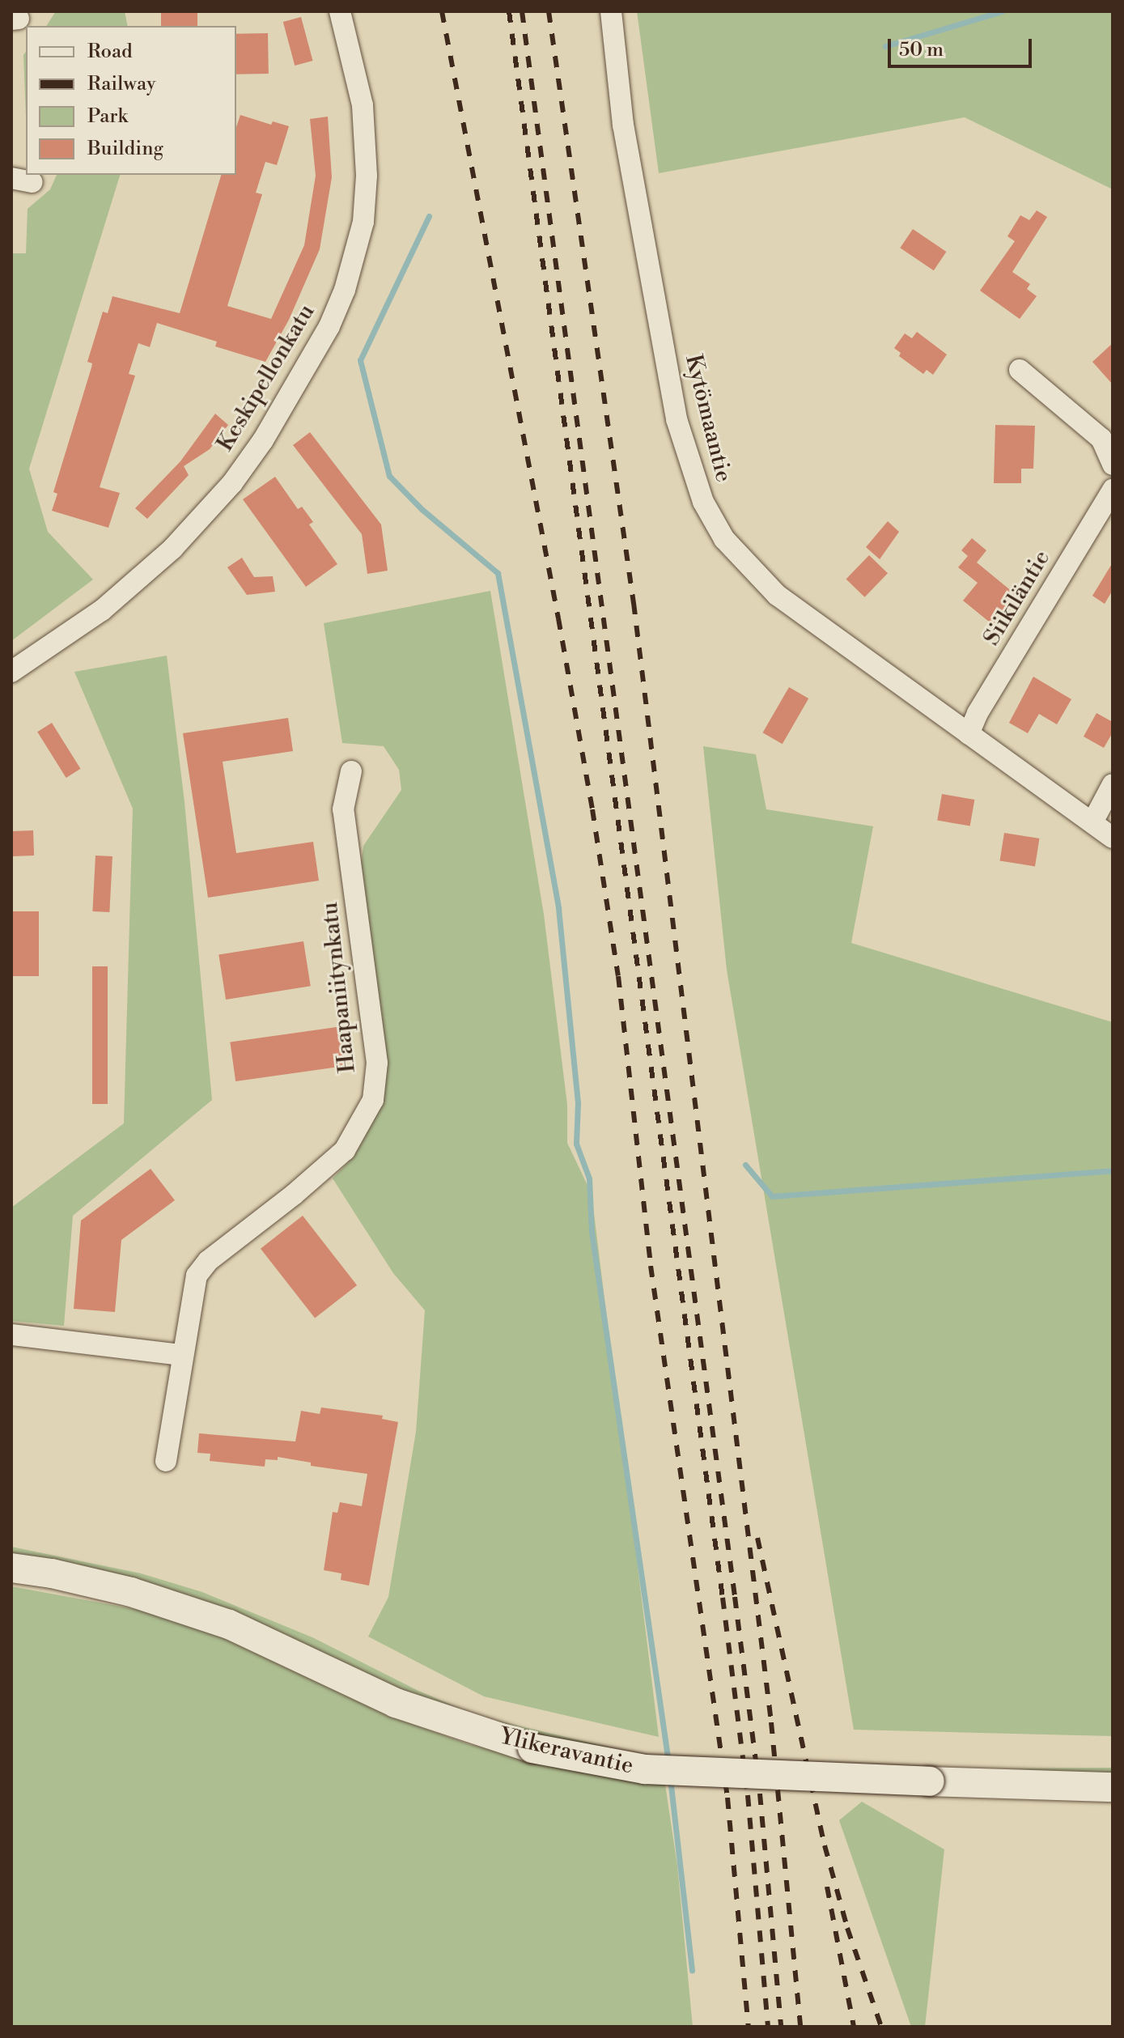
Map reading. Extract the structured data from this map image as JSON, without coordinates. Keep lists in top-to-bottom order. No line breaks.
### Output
{"streets":{"street":["Keskipellonkatu","Kytömaantie","Siikiläntie","Haapaniitynkatu","Ylikeravantie"]},"crossings":[["Kytömaantie","Siikiläntie"]],"legend":["Road","Railway","Park","Building"],"scale_bar":"50 m"}
